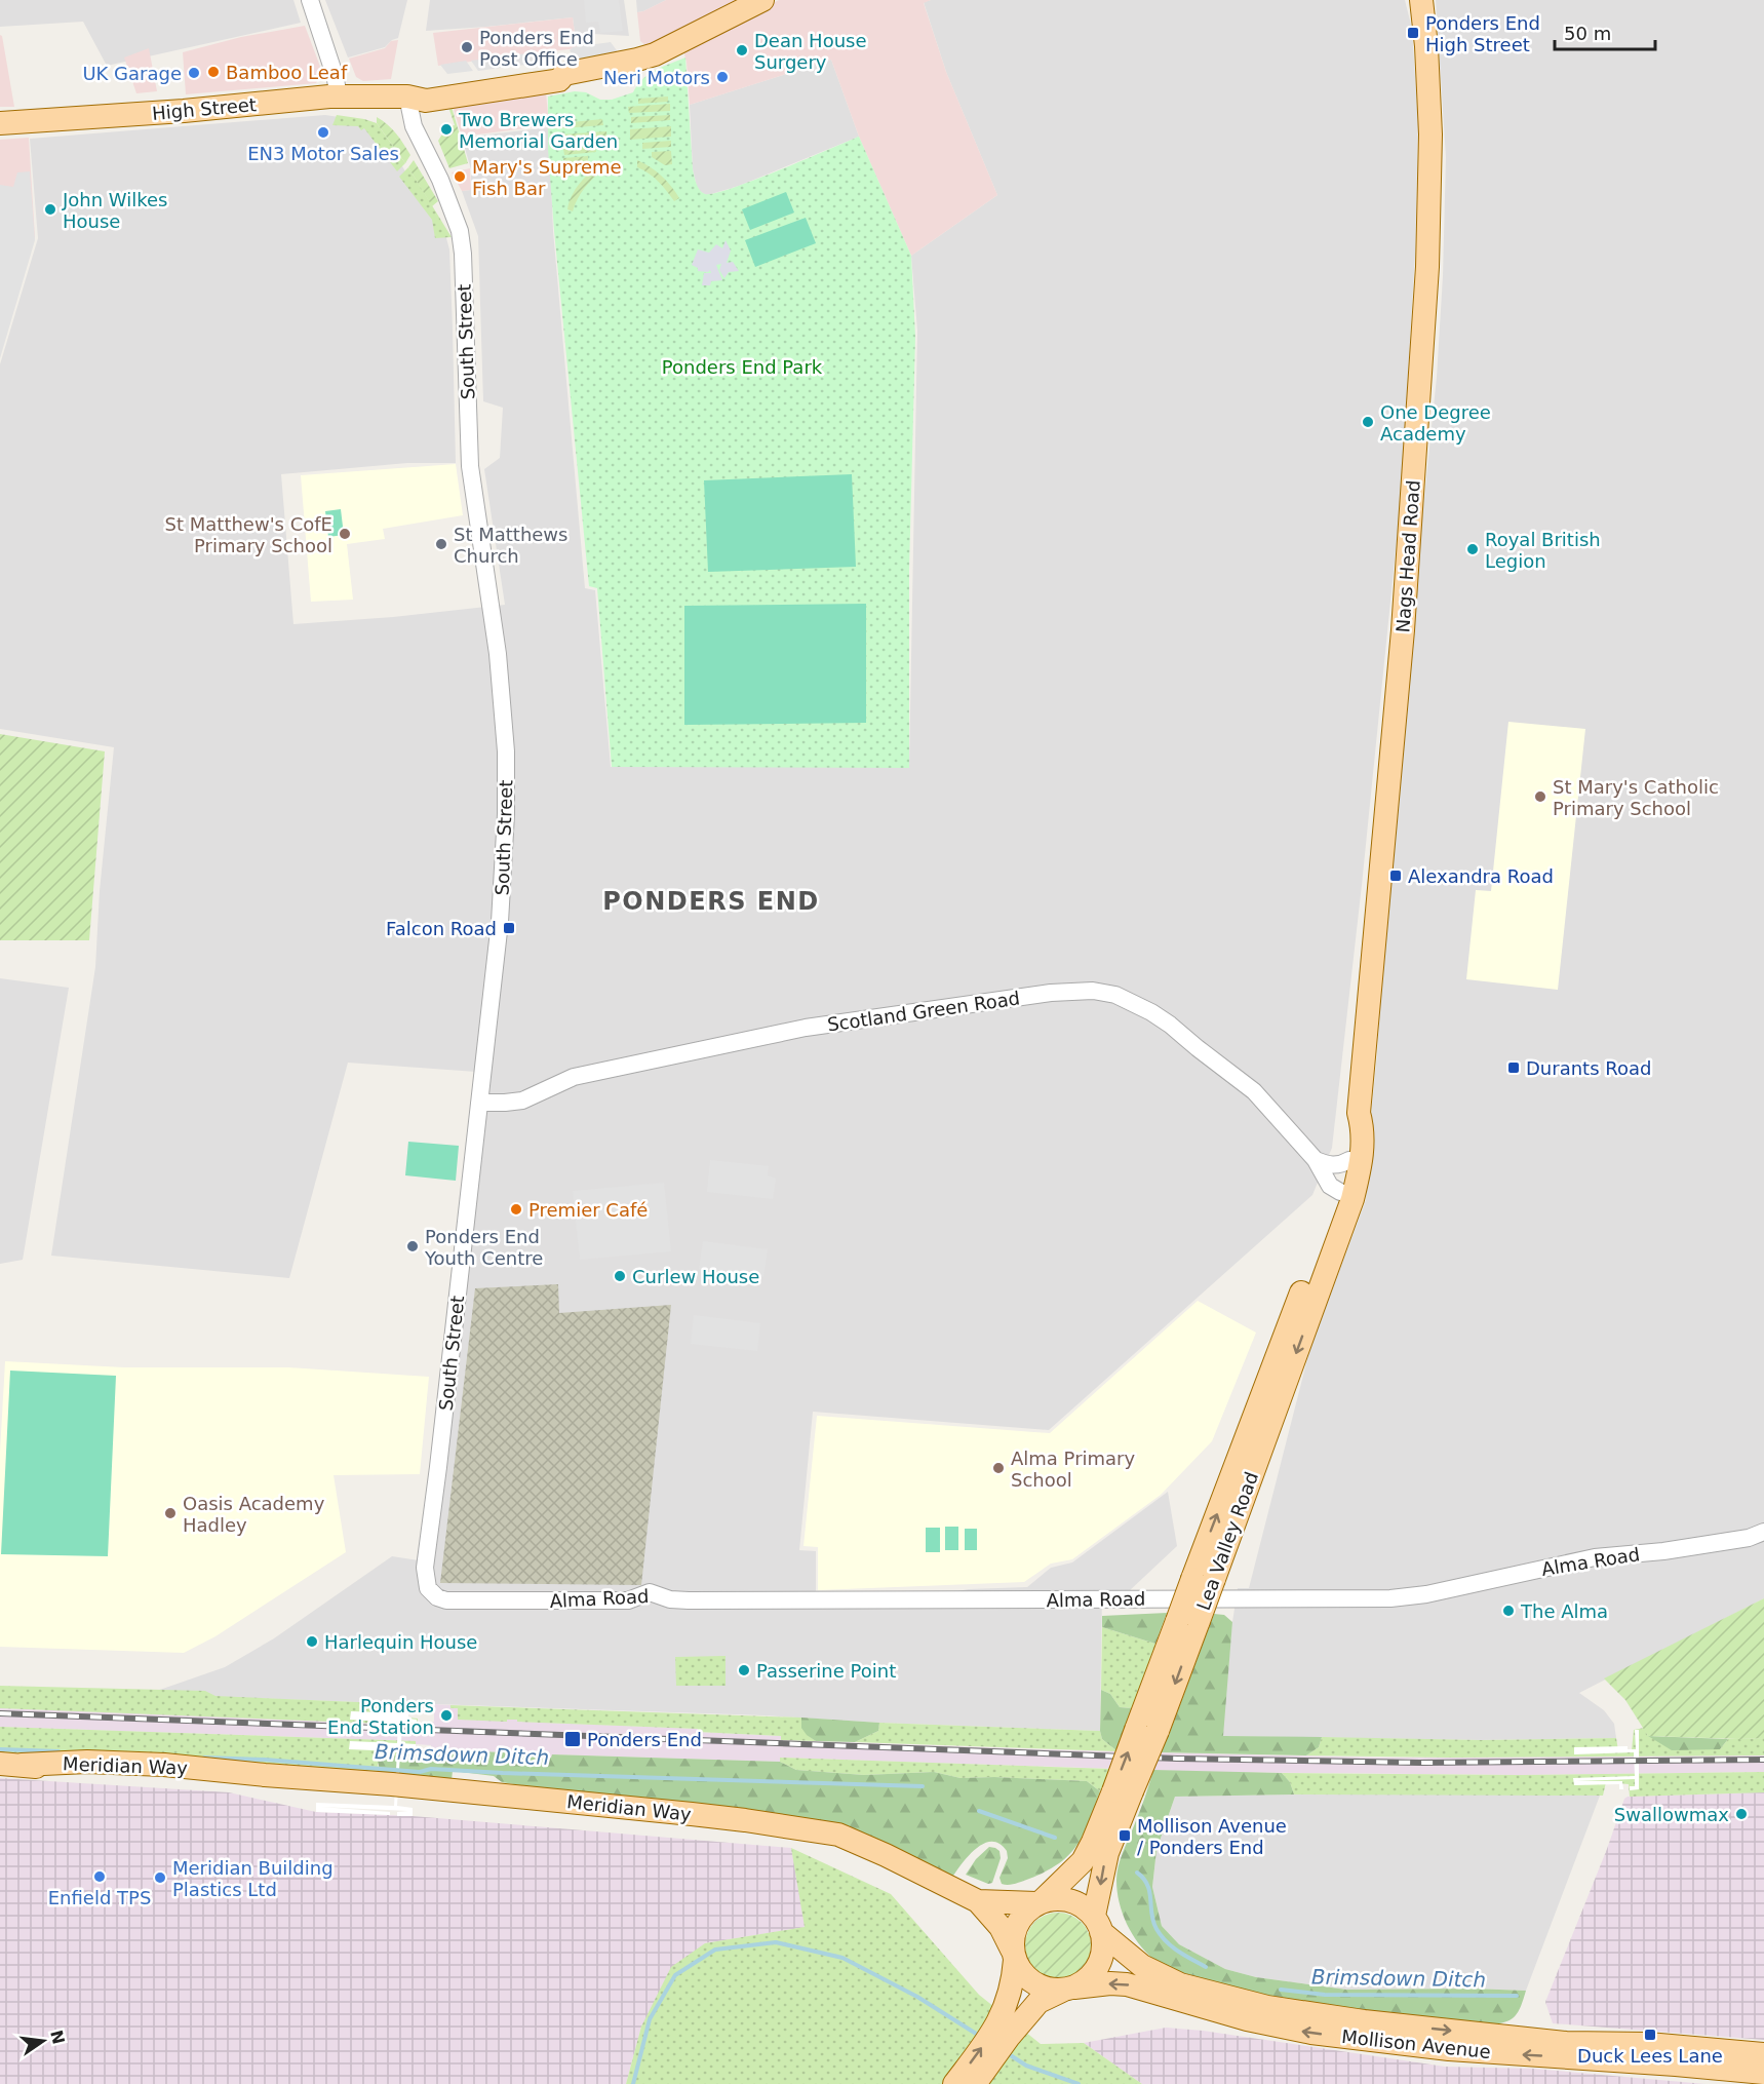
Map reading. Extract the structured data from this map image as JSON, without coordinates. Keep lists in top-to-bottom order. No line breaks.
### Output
{"streets":{"main road":["High Street","Nags Head Road","Lea Valley Road","Meridian Way","Mollison Avenue"],"street":["South Street","Scotland Green Road","Alma Road"]},"crossings":[["High Street","South Street"],["South Street","Scotland Green Road"],["South Street","Alma Road"],["Nags Head Road","Lea Valley Road"],["Scotland Green Road","Lea Valley Road"],["Lea Valley Road","Meridian Way"],["Lea Valley Road","Mollison Avenue"],["Meridian Way","Mollison Avenue"]],"districts":["PONDERS END"],"water":["Brimsdown Ditch"],"parks":["Ponders End Park"],"places":{"transit":["Ponders End High Street","Alexandra Road","Falcon Road","Durants Road","Ponders End","Mollison Avenue / Ponders End","Duck Lees Lane"],"other":["Ponders End Post Office","Dean House Surgery","Bamboo Leaf","UK Garage","Neri Motors","Two Brewers Memorial Garden","EN3 Motor Sales","Mary's Supreme Fish Bar","John Wilkes House","One Degree Academy","St Matthew's CofE Primary School","St Matthews Church","Royal British Legion","St Mary's Catholic Primary School","Premier Café","Ponders End Youth Centre","Curlew House","Alma Primary School","Oasis Academy Hadley","The Alma","Harlequin House","Passerine Point","Ponders End Station","Swallowmax","Enfield TPS","Meridian Building Plastics Ltd"]},"scale_bar":"50 m","north":"right"}
